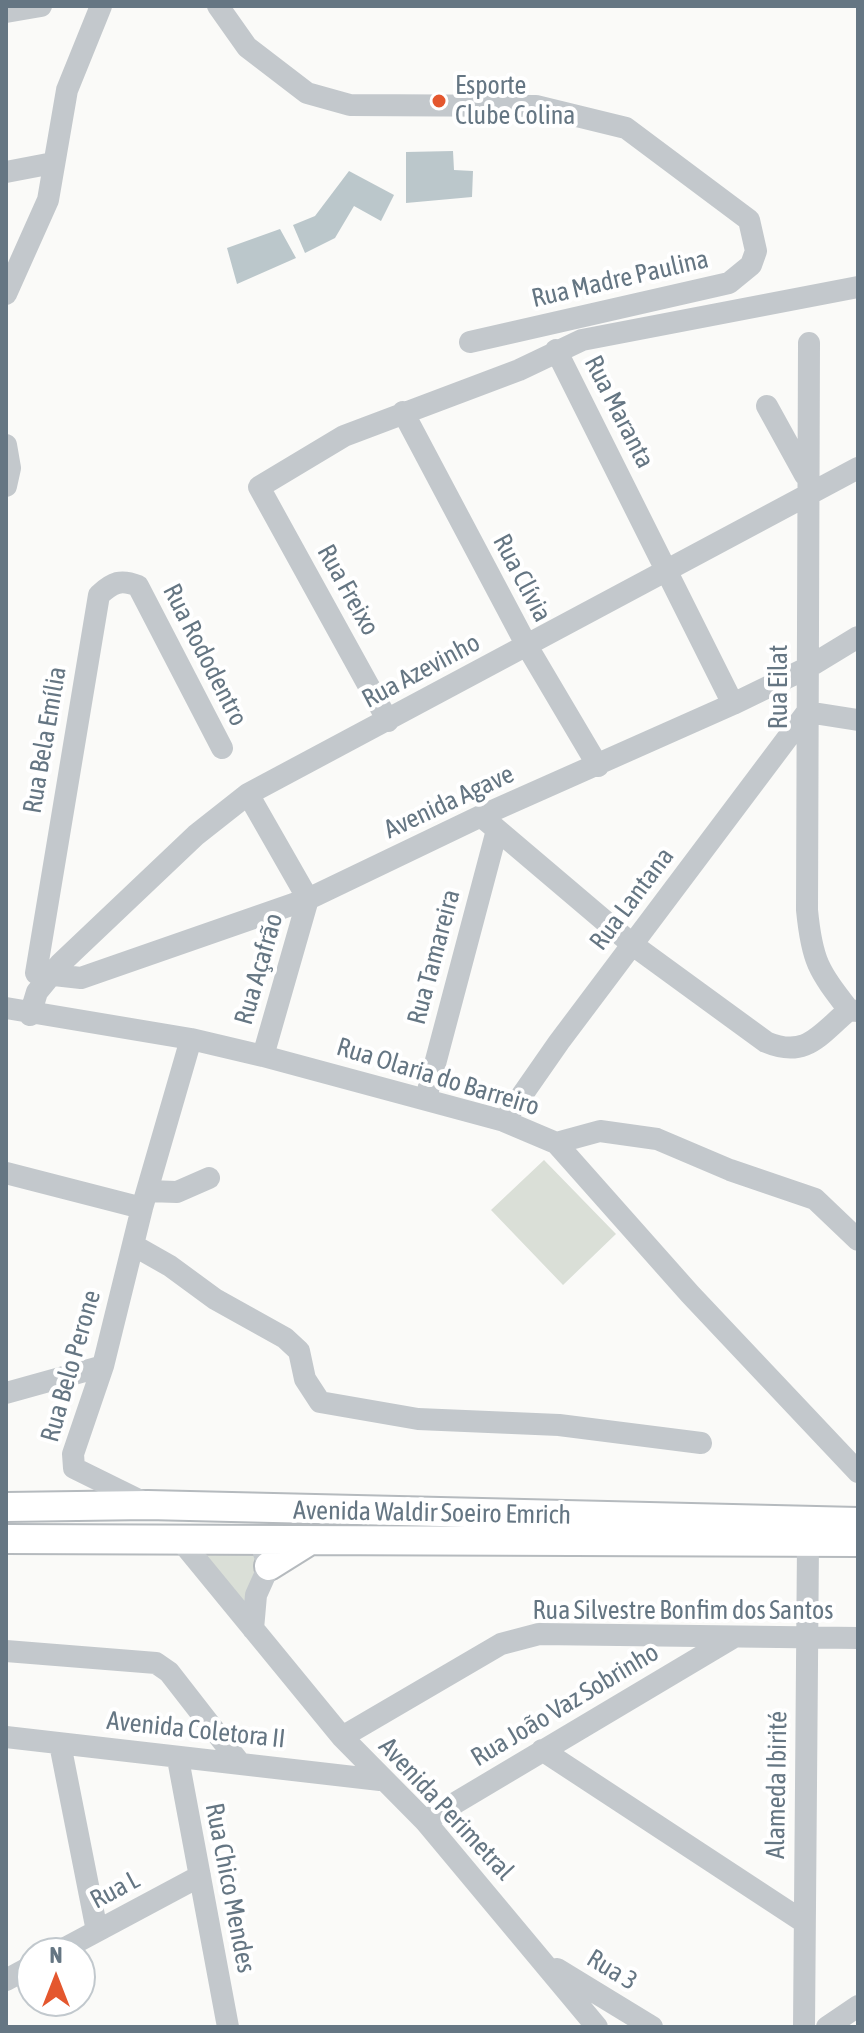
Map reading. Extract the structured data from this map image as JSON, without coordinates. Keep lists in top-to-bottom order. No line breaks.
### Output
{"streets":{"main road":["Avenida Waldir Soeiro Emrich"],"street":["Rua Madre Paulina","Rua Maranta","Rua Clívia","Rua Freixo","Rua Rododentro","Rua Azevinho","Rua Eilat","Rua Bela Emília","Avenida Agave","Rua Lantana","Rua Tamareira","Rua Açafrão","Rua Olaria do Barreiro","Rua Belo Perone","Rua Silvestre Bonfim dos Santos","Rua João Vaz Sobrinho","Avenida Coletora II","Alameda Ibirité","Avenida Perimetral","Rua Chico Mendes","Rua L","Rua 3"]},"crossings":[["Rua Maranta","Rua Clívia"],["Rua Maranta","Rua Freixo"],["Rua Maranta","Rua Azevinho"],["Rua Maranta","Avenida Agave"],["Rua Clívia","Rua Azevinho"],["Rua Clívia","Avenida Agave"],["Rua Freixo","Rua Azevinho"],["Rua Rododentro","Rua Bela Emília"],["Rua Azevinho","Rua Eilat"],["Rua Azevinho","Rua Bela Emília"],["Rua Azevinho","Avenida Agave"],["Rua Eilat","Avenida Agave"],["Rua Eilat","Rua Lantana"],["Rua Bela Emília","Avenida Agave"],["Avenida Agave","Rua Tamareira"],["Avenida Agave","Rua Açafrão"],["Rua Lantana","Rua Olaria do Barreiro"],["Rua Tamareira","Rua Olaria do Barreiro"],["Rua Açafrão","Rua Olaria do Barreiro"],["Rua Olaria do Barreiro","Rua Belo Perone"],["Rua Belo Perone","Avenida Waldir Soeiro Emrich"],["Avenida Waldir Soeiro Emrich","Alameda Ibirité"],["Avenida Waldir Soeiro Emrich","Avenida Perimetral"],["Rua Silvestre Bonfim dos Santos","Rua João Vaz Sobrinho"],["Rua Silvestre Bonfim dos Santos","Alameda Ibirité"],["Rua Silvestre Bonfim dos Santos","Avenida Perimetral"],["Rua João Vaz Sobrinho","Avenida Perimetral"],["Avenida Coletora II","Avenida Perimetral"],["Avenida Coletora II","Rua Chico Mendes"],["Avenida Perimetral","Rua 3"],["Rua Chico Mendes","Rua L"]],"places":["Esporte Clube Colina"],"north":"top"}
